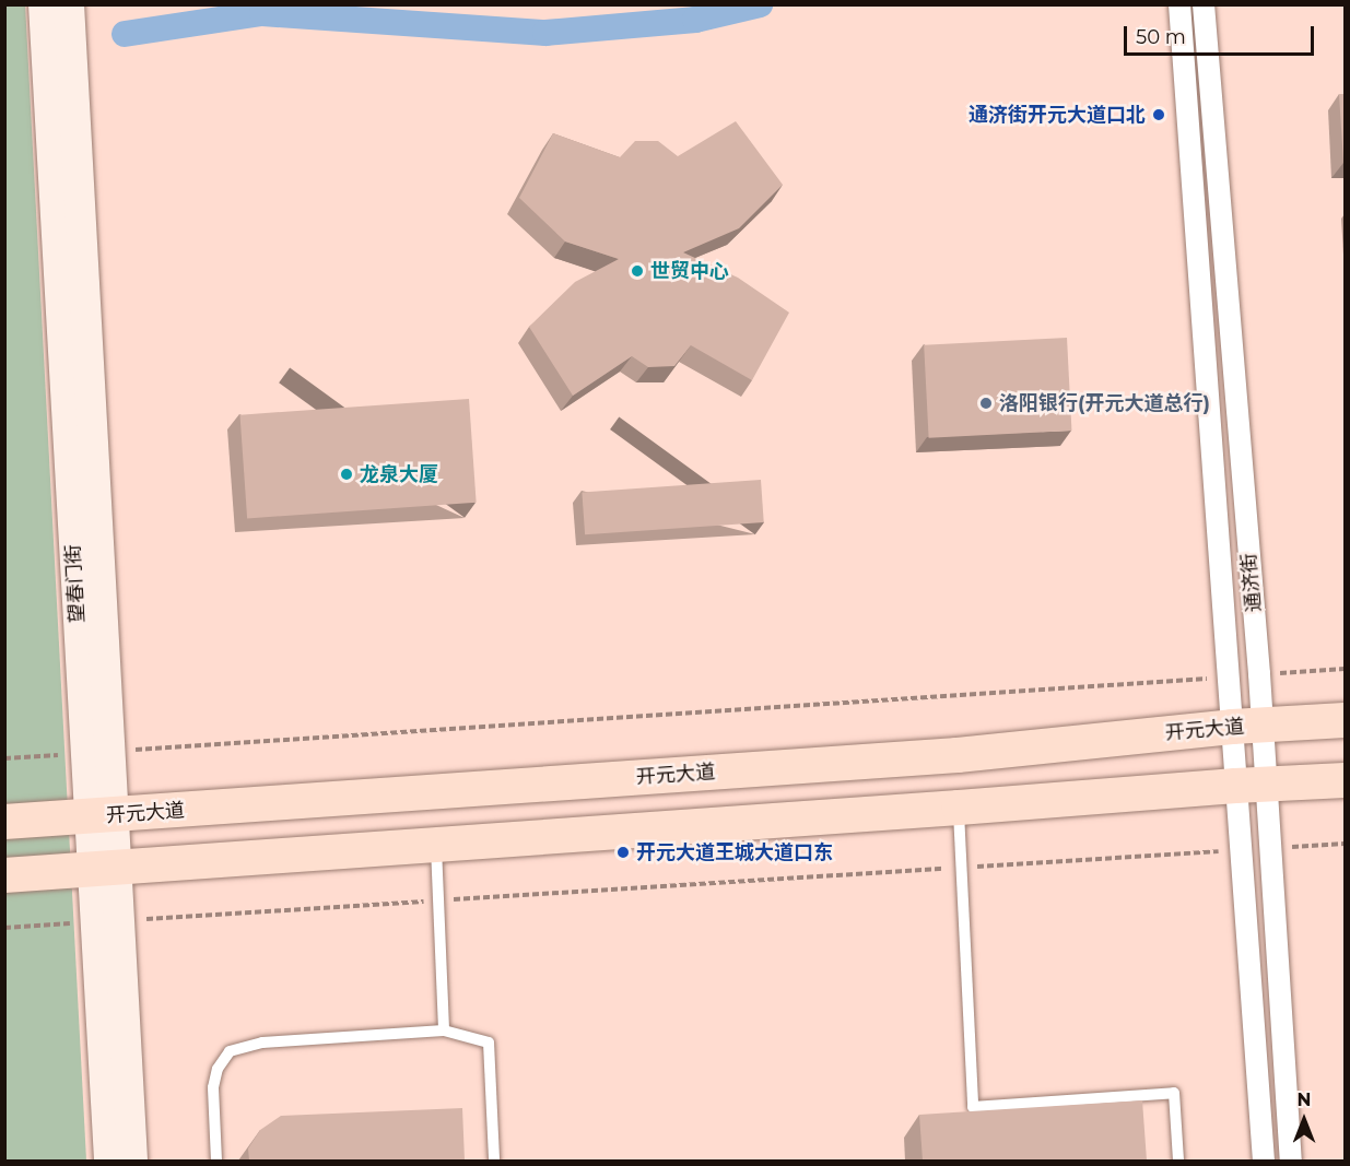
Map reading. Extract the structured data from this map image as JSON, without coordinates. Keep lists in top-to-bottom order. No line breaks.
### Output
{"streets":{"main road":["开元大道"],"street":["通济街","望春门街"]},"crossings":[["通济街","开元大道"],["望春门街","开元大道"]],"places":["通济街开元大道口北","世贸中心","洛阳银行(开元大道总行)","龙泉大厦","开元大道王城大道口东"],"scale_bar":"50 m","north":"top"}
